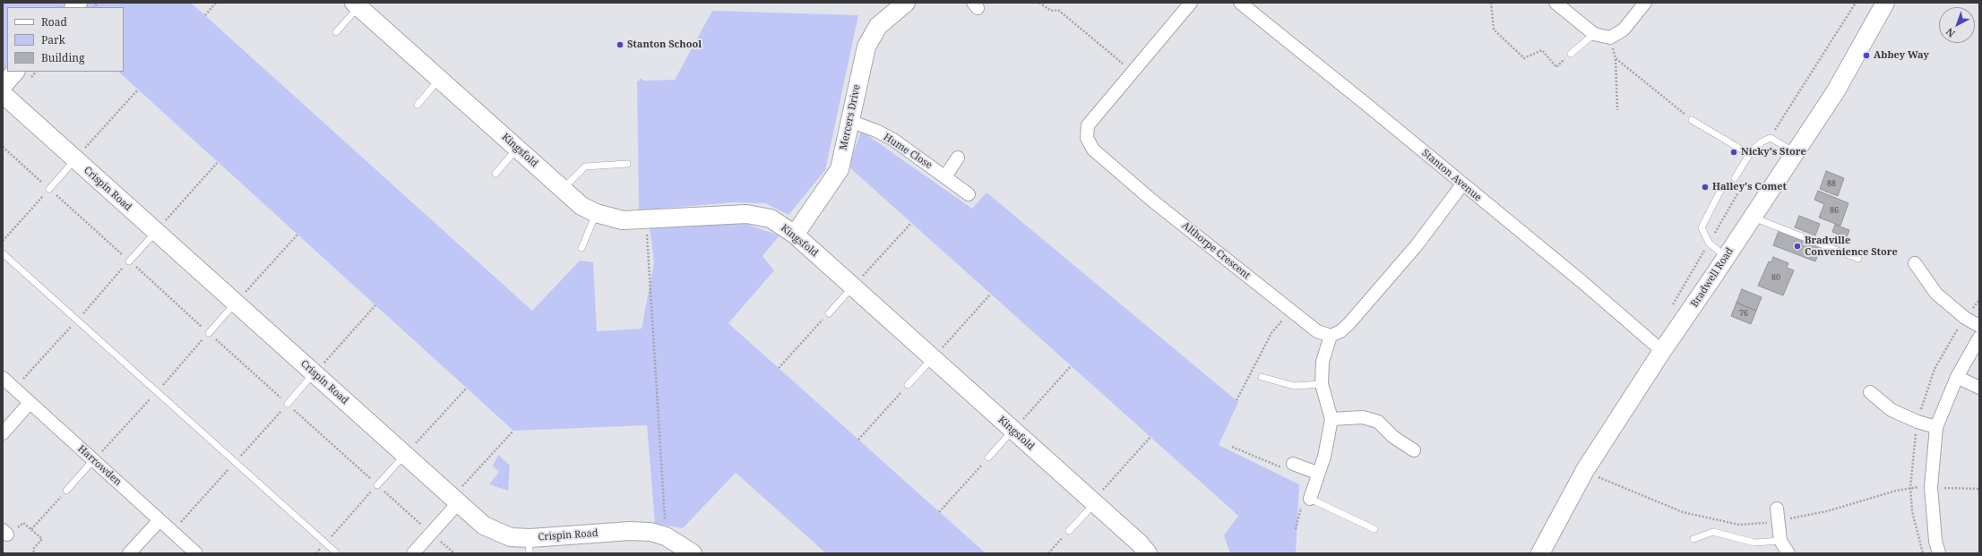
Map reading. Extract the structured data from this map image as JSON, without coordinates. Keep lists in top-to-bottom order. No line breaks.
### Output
{"streets":{"street":["Mercers Drive","Kingsfold","Hume Close","Stanton Avenue","Crispin Road","Althorpe Crescent","Bradwell Road","Harrowden"]},"crossings":[["Mercers Drive","Kingsfold"],["Mercers Drive","Hume Close"],["Stanton Avenue","Bradwell Road"]],"places":["Stanton School","Abbey Way","Nicky's Store","Halley's Comet","Bradville Convenience Store"],"house_numbers":["88","86","80","76"],"legend":["Road","Park","Building"],"north":"bottom left"}
